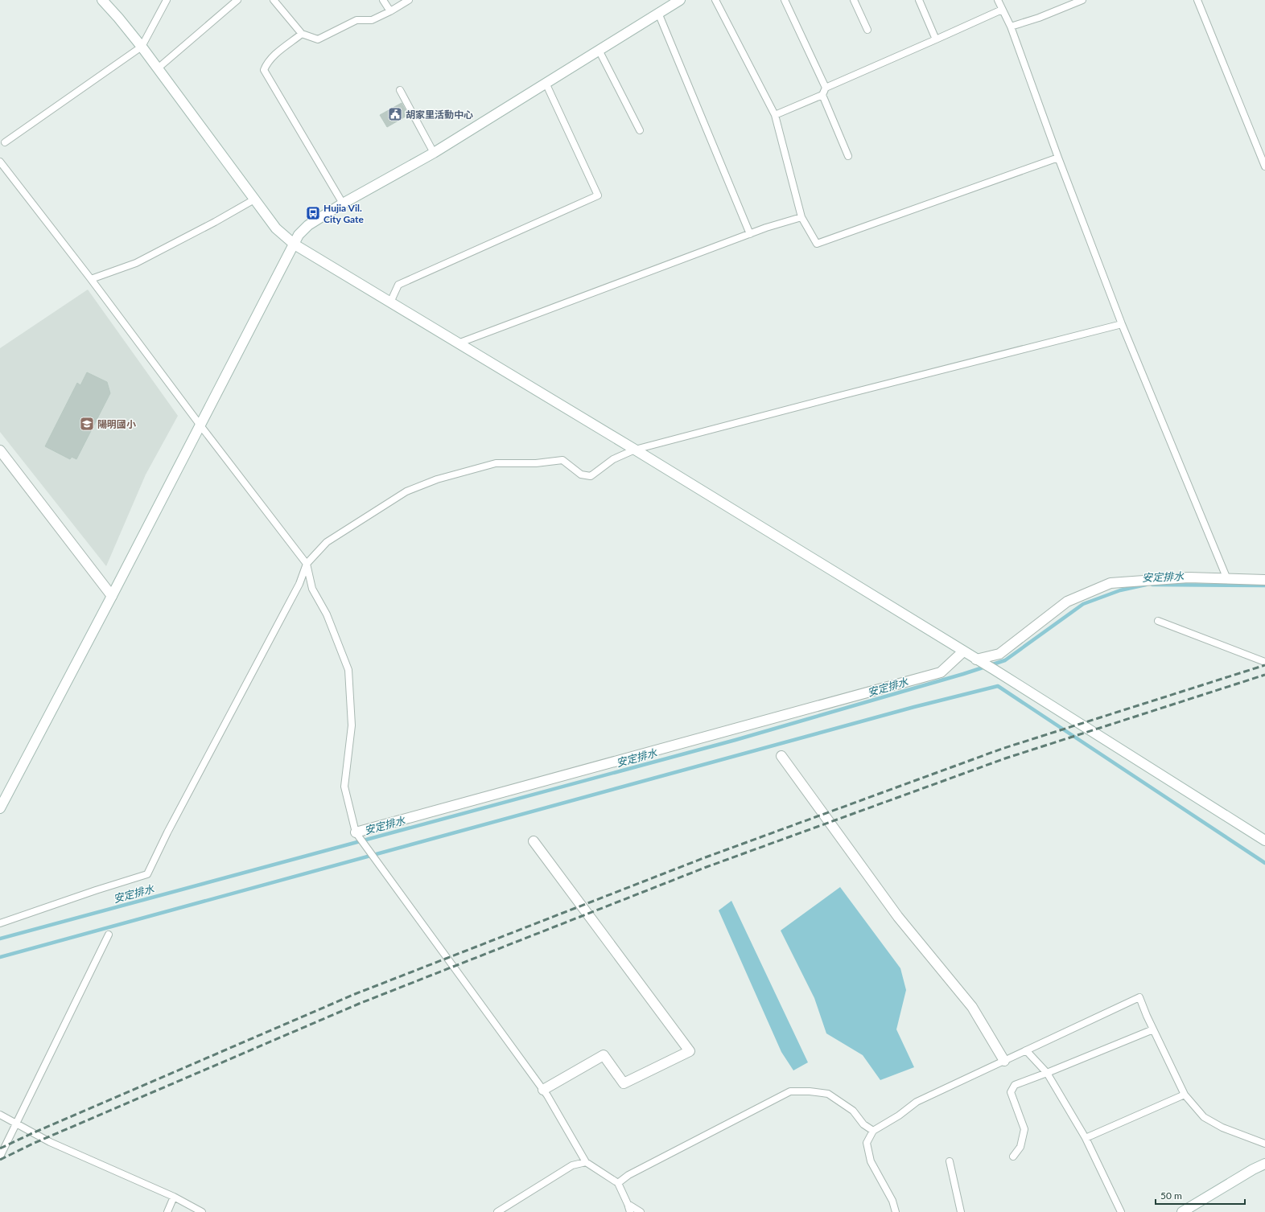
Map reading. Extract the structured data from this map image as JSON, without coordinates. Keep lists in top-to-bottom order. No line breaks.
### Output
{"water":["安定排水"],"places":{"public building":["胡家里活動中心"],"bus stop":["Hujia Vil. City Gate"],"school or university":["陽明國小"]},"scale_bar":"50 m"}
